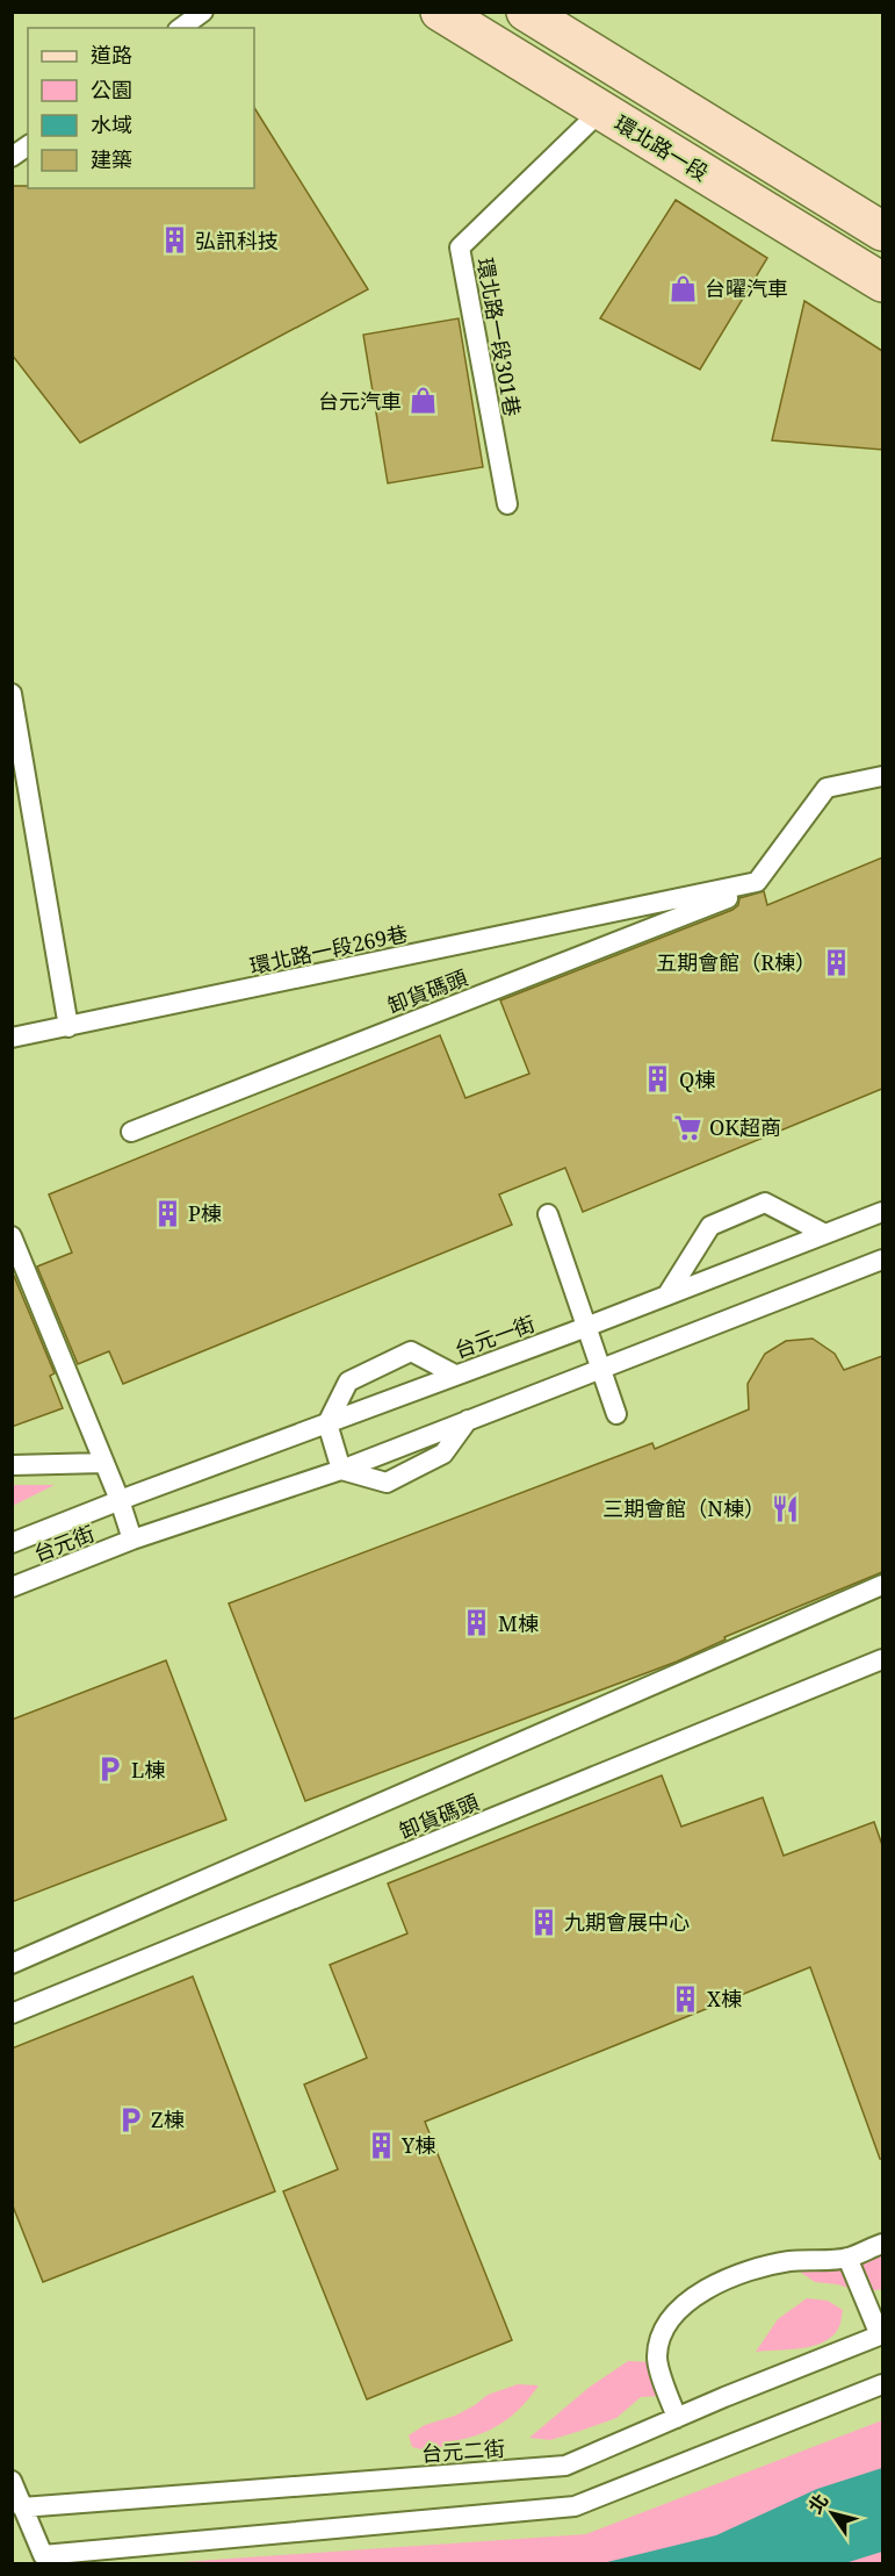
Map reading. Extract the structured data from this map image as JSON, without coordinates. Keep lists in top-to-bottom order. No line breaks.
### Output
{"streets":{"street":["環北路一段"],"lane":["環北路一段301巷","環北路一段269巷","卸貨碼頭","台元一街","台元街","台元二街"]},"crossings":[["環北路一段","環北路一段301巷"],["環北路一段269巷","卸貨碼頭"],["台元一街","台元街"]],"places":{"building":["弘訊科技","五期會館（R棟）","Q棟","P棟","M棟","九期會展中心","X棟","Y棟"],"shop":["台曜汽車","台元汽車"],"supermarket":["OK超商"],"restaurant":["三期會館（N棟）"],"parking":["L棟","Z棟"]},"legend":["道路","公園","水域","建築"],"north":"top left"}
